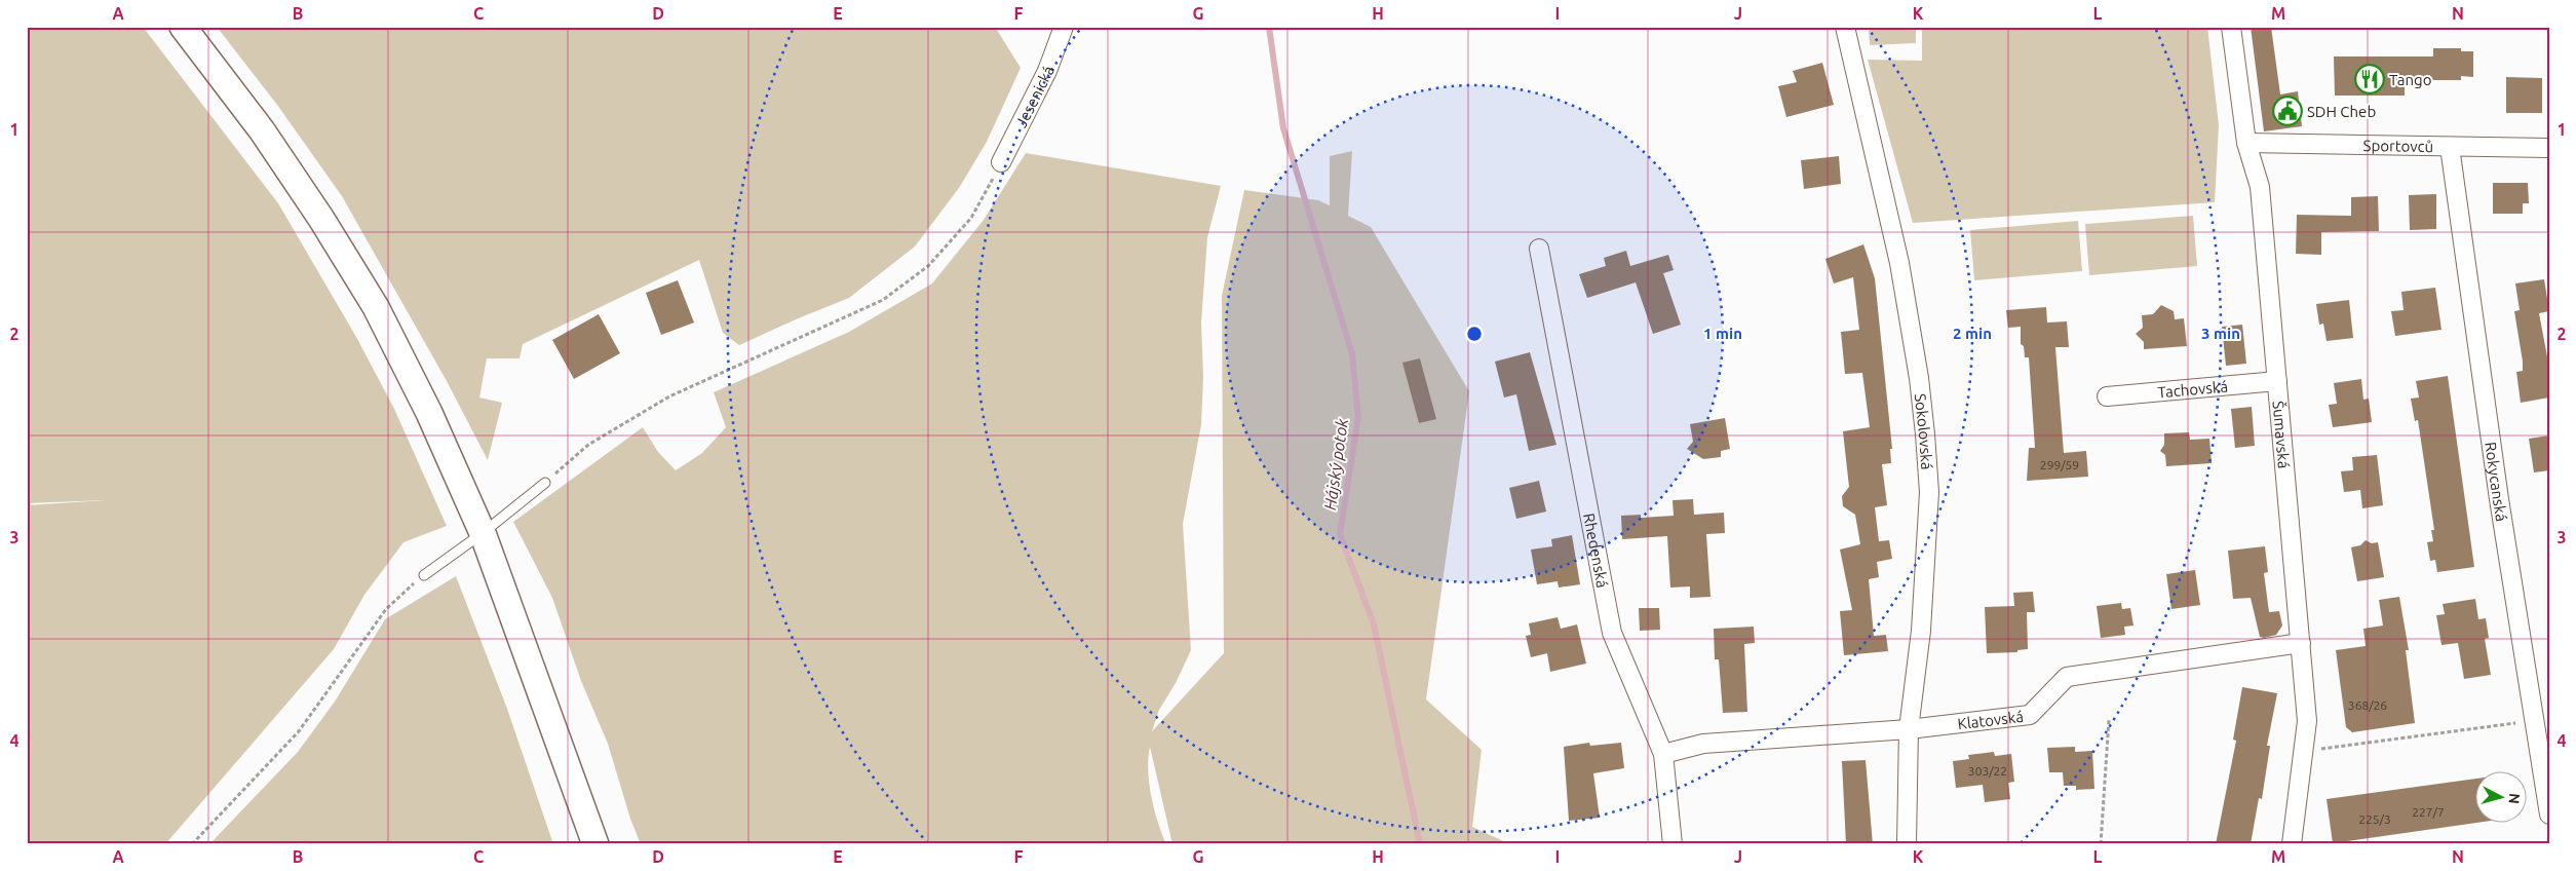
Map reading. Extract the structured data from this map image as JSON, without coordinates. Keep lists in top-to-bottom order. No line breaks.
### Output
{"streets":{"street":["Jesenická","Sportovců","Tachovská","Sokolovská","Šumavská","Rokycanská","Rhedenská","Klatovská"]},"crossings":[["Sportovců","Šumavská"],["Sportovců","Rokycanská"],["Tachovská","Šumavská"],["Sokolovská","Klatovská"],["Šumavská","Klatovská"],["Rhedenská","Klatovská"]],"water":["Hájský potok"],"places":{"restaurant":["Tango"],"public building":["SDH Cheb"]},"house_numbers":["299/59","368/26","303/22","227/7","225/3"],"north":"right","grid":{"columns":["A","B","C","D","E","F","G","H","I","J","K","L","M","N"],"rows":["1","2","3","4"]},"rings":["1 min","2 min","3 min"]}
